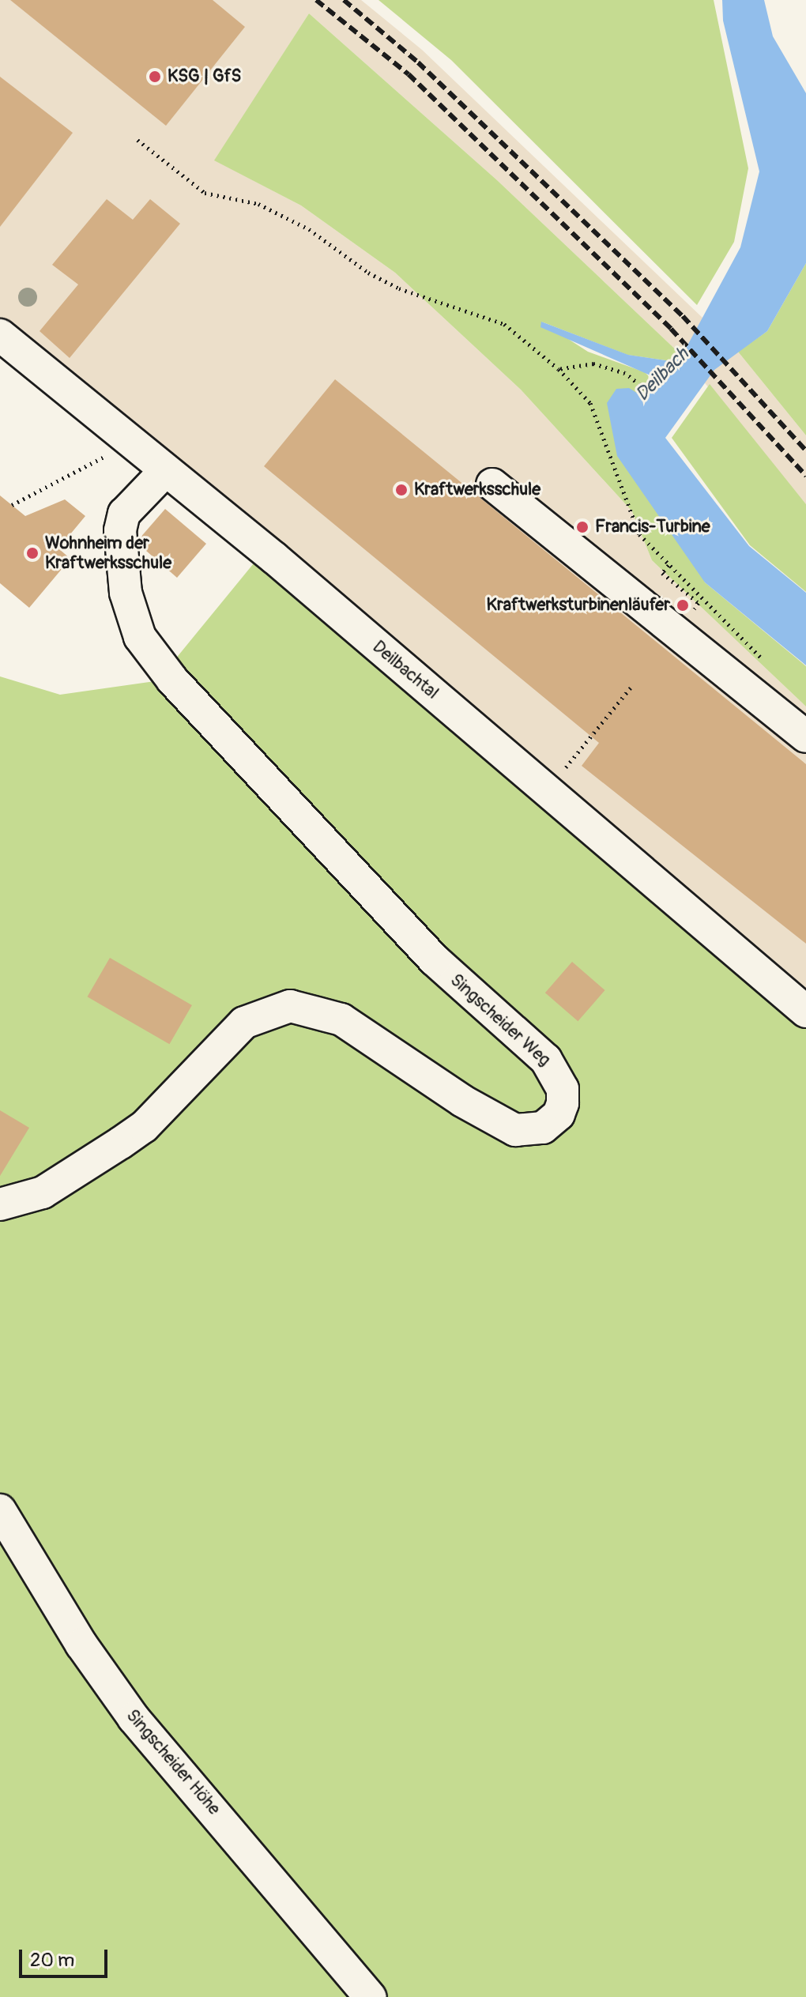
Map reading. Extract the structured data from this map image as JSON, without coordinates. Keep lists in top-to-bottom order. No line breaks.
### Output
{"streets":{"street":["Deilbachtal","Singscheider Weg","Singscheider Höhe"]},"crossings":[["Deilbachtal","Singscheider Weg"]],"water":["Deilbach"],"places":["KSG | GfS","Kraftwerksschule","Francis-Turbine","Wohnheim der Kraftwerksschule","Kraftwerksturbinenläufer"],"scale_bar":"20 m"}
